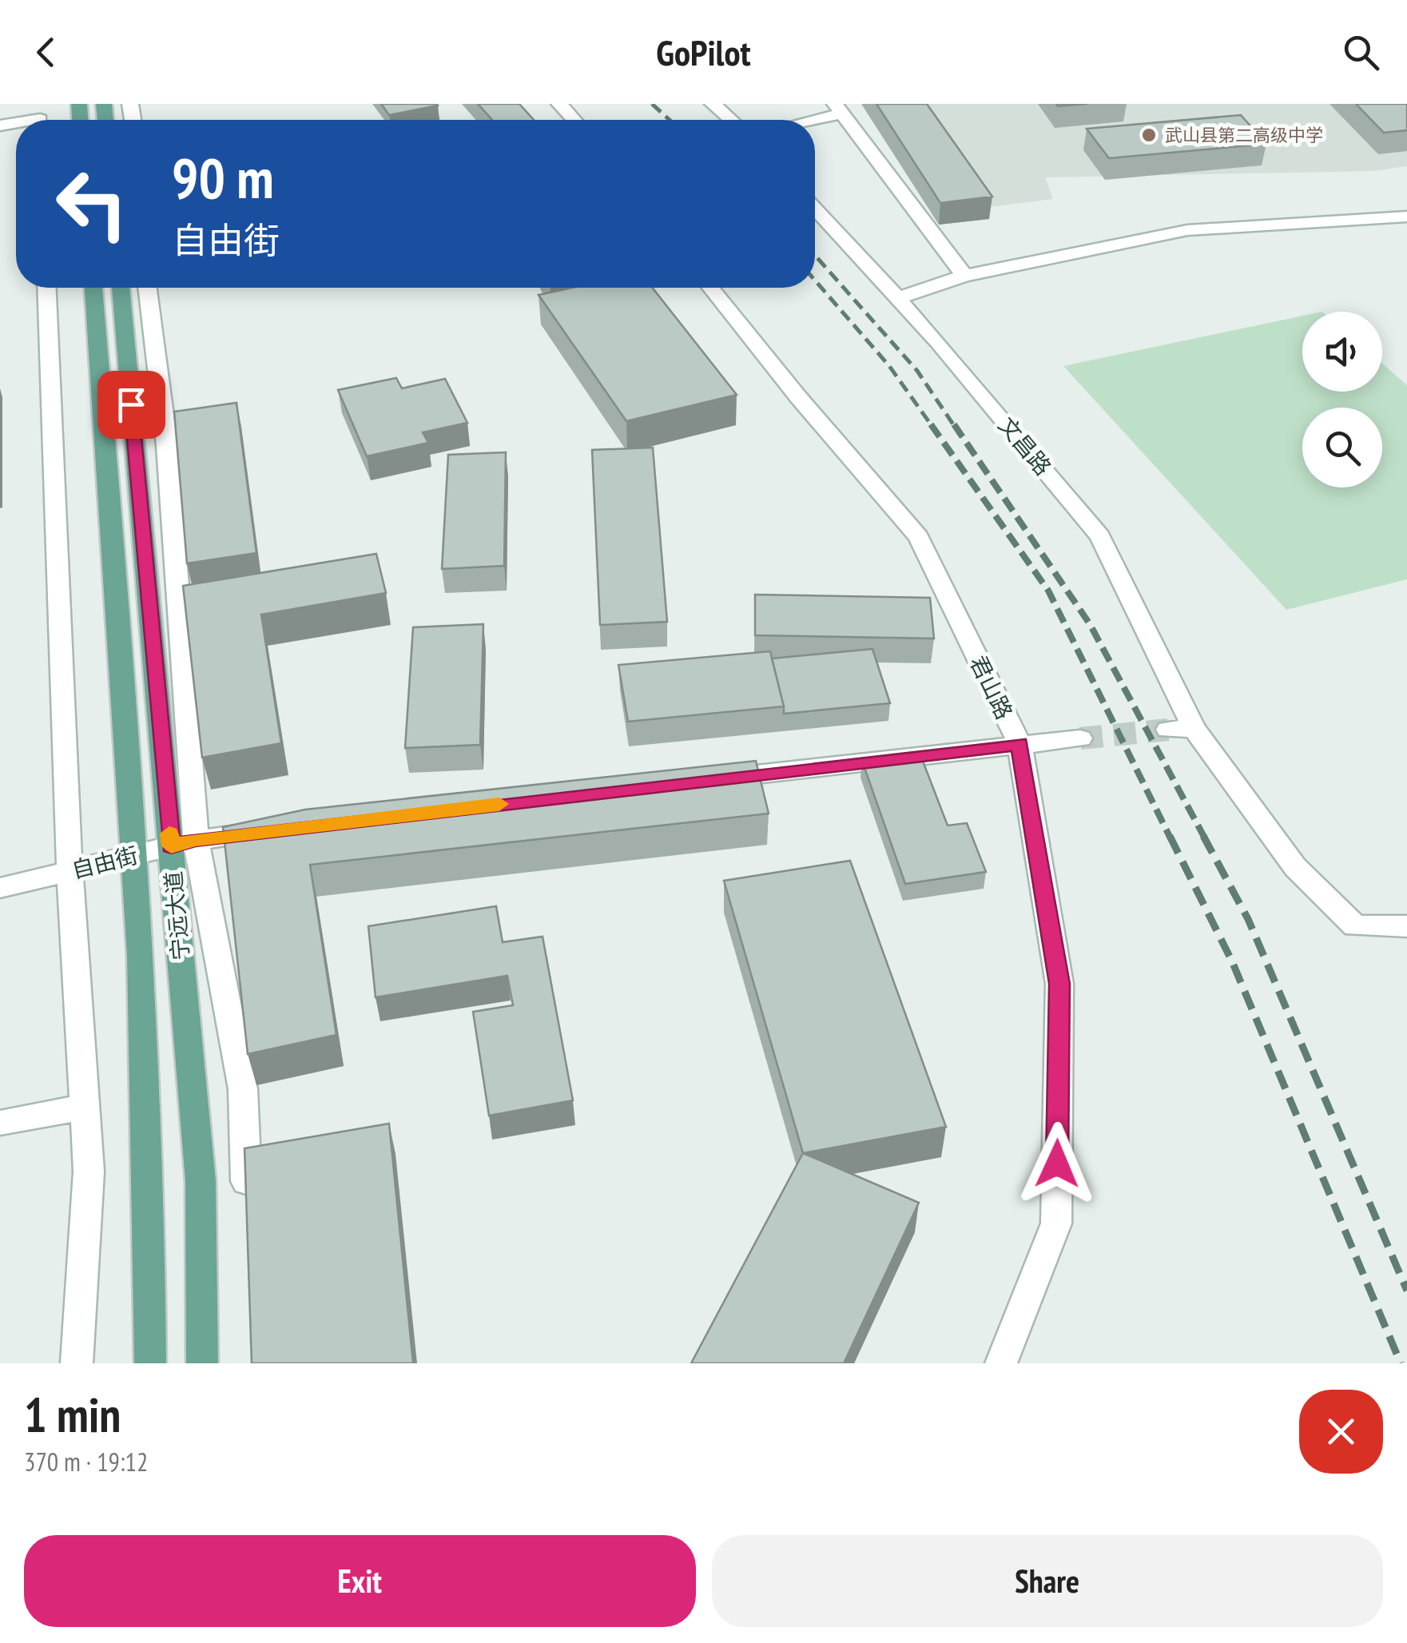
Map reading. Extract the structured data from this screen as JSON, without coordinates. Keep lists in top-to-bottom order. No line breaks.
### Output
{"streets":{"main road":["宁远大道"],"street":["文昌路","君山路","自由街"]},"crossings":[["自由街","宁远大道"]],"places":["武山县第二高级中学"],"page":{"header":"GoPilot","turn":["90 m","自由街"],"heading":["1 min","370 m · 19:12"],"buttons":["Exit","Share"]}}
